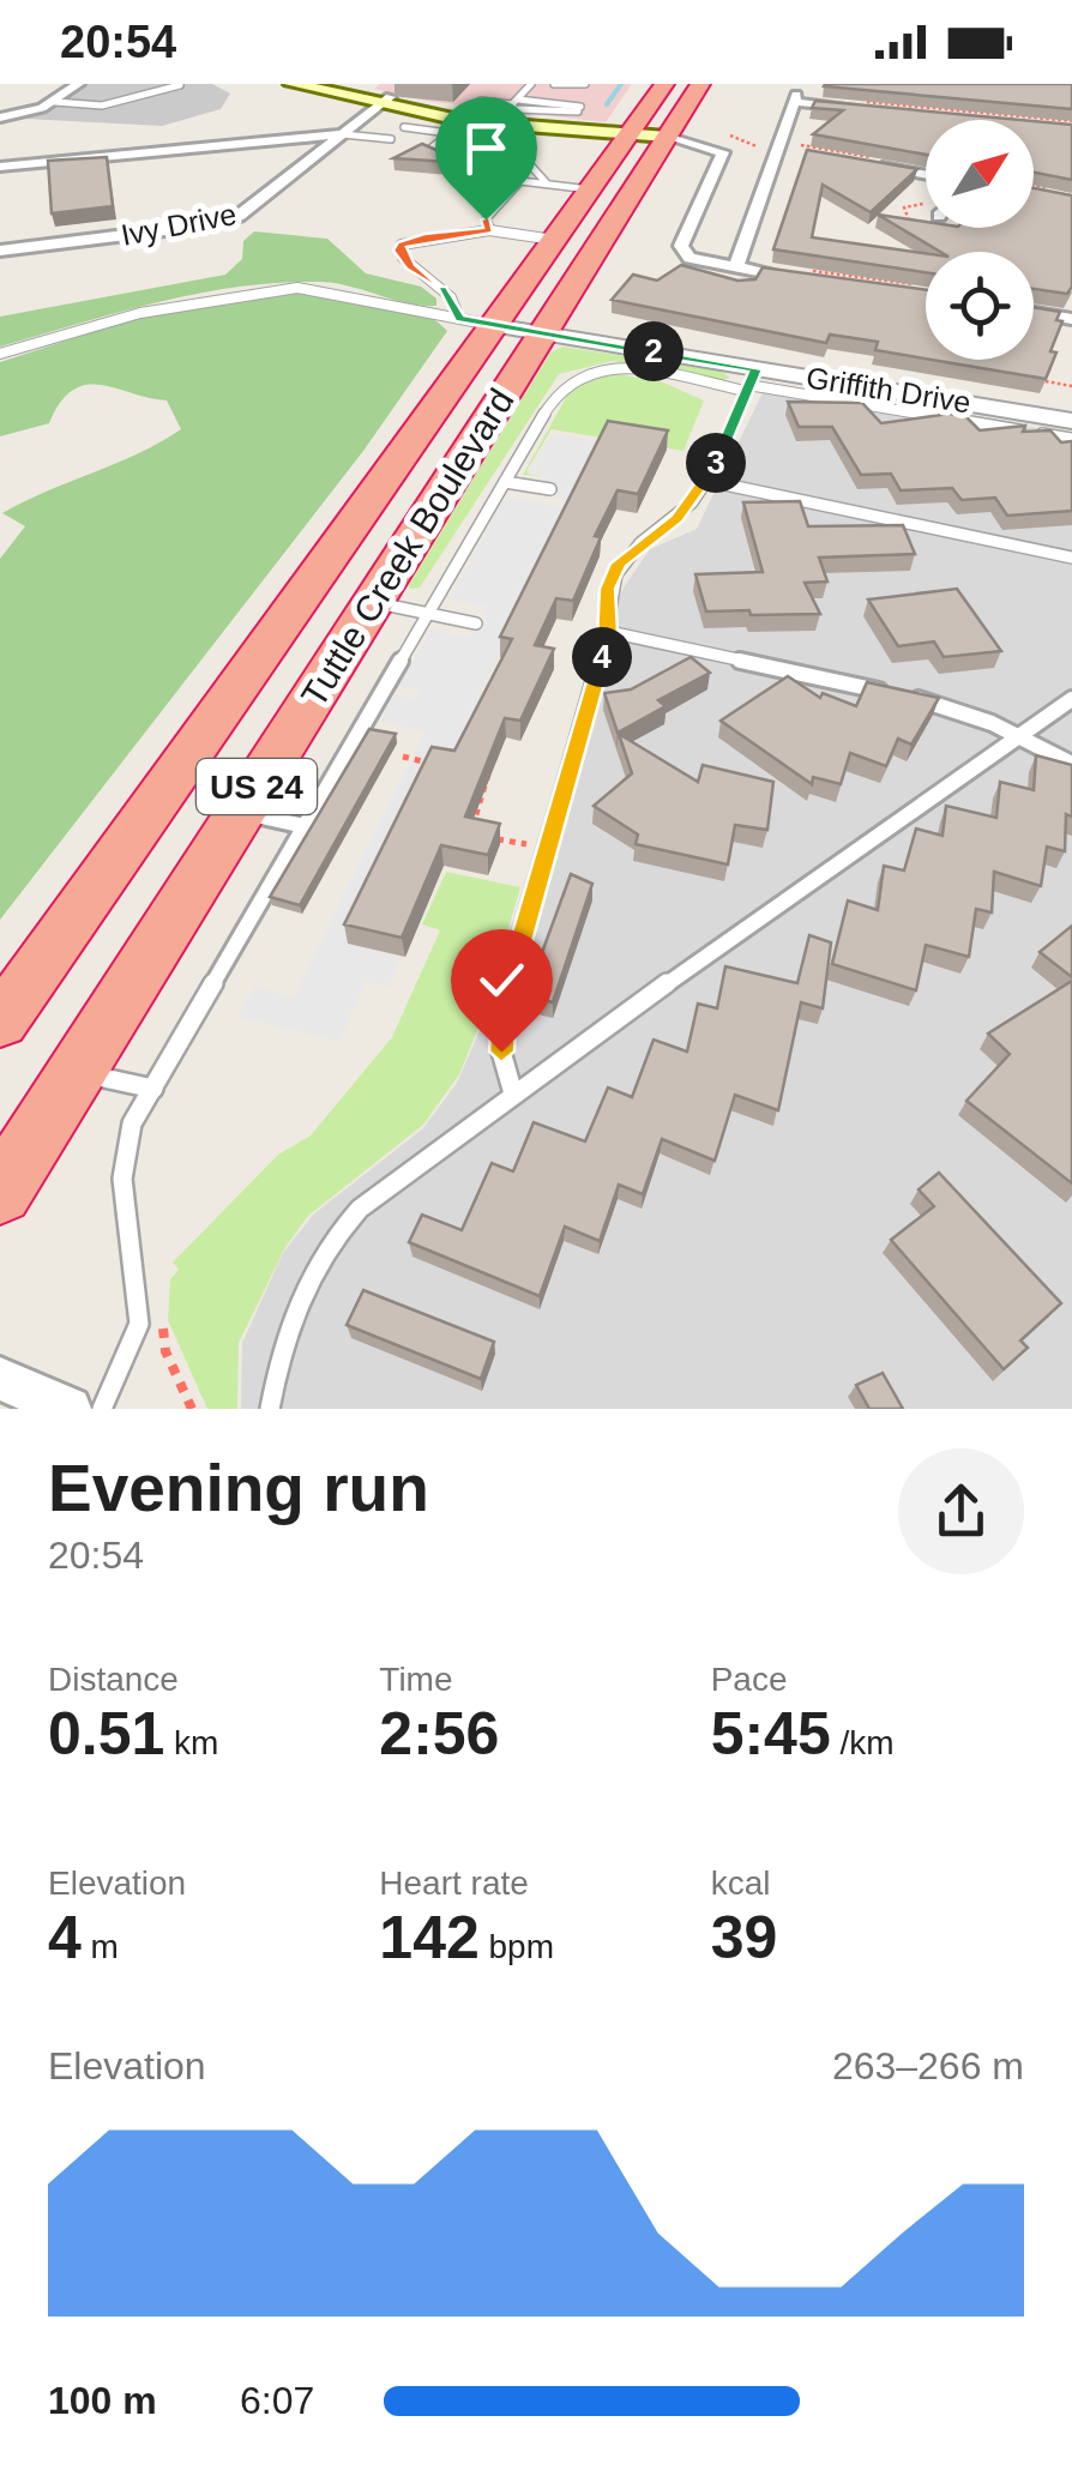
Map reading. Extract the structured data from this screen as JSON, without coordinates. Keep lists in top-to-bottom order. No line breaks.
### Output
{"streets":{"highway":["Tuttle Creek Boulevard","US 24"],"street":["Ivy Drive","Griffith Drive"]},"crossings":[["Griffith Drive","Tuttle Creek Boulevard"]],"north":"top right","page":{"status":"20:54","pins":["2","3","4"],"heading":["Evening run","20:54"],"stats":[["Distance","0.51 km"],["Time","2:56"],["Pace","5:45 /km"],["Elevation","4 m"],["Heart rate","142 bpm"],["kcal","39"]],"chart":["Elevation","263–266 m"],"list":[{"name":"100 m","note":"6:07"}]}}
